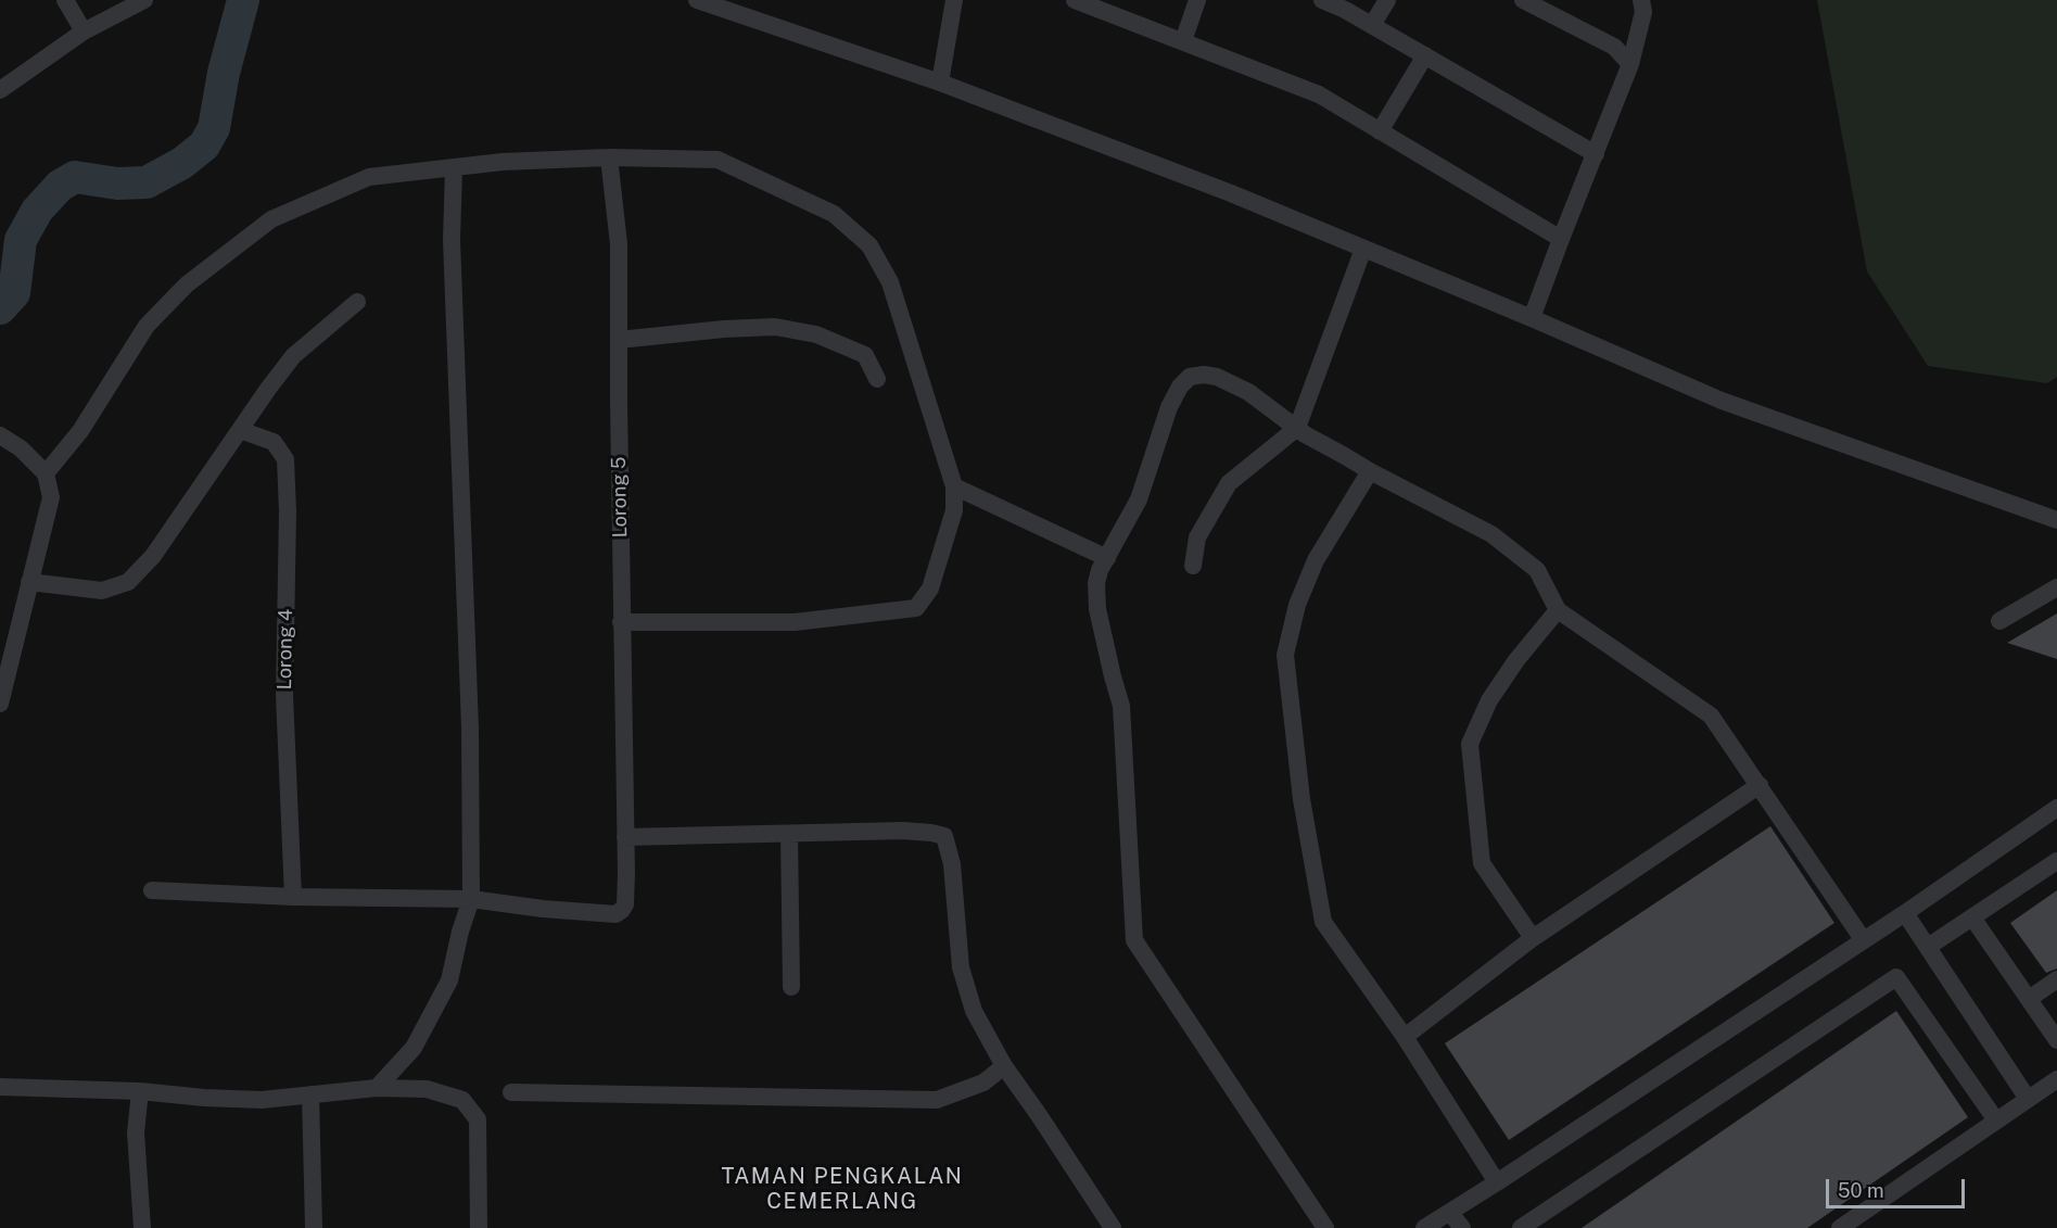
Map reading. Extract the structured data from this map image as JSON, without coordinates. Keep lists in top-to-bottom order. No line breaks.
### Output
{"streets":{"street":["Lorong 5","Lorong 4"]},"districts":["TAMAN PENGKALAN CEMERLANG"],"scale_bar":"50 m"}
